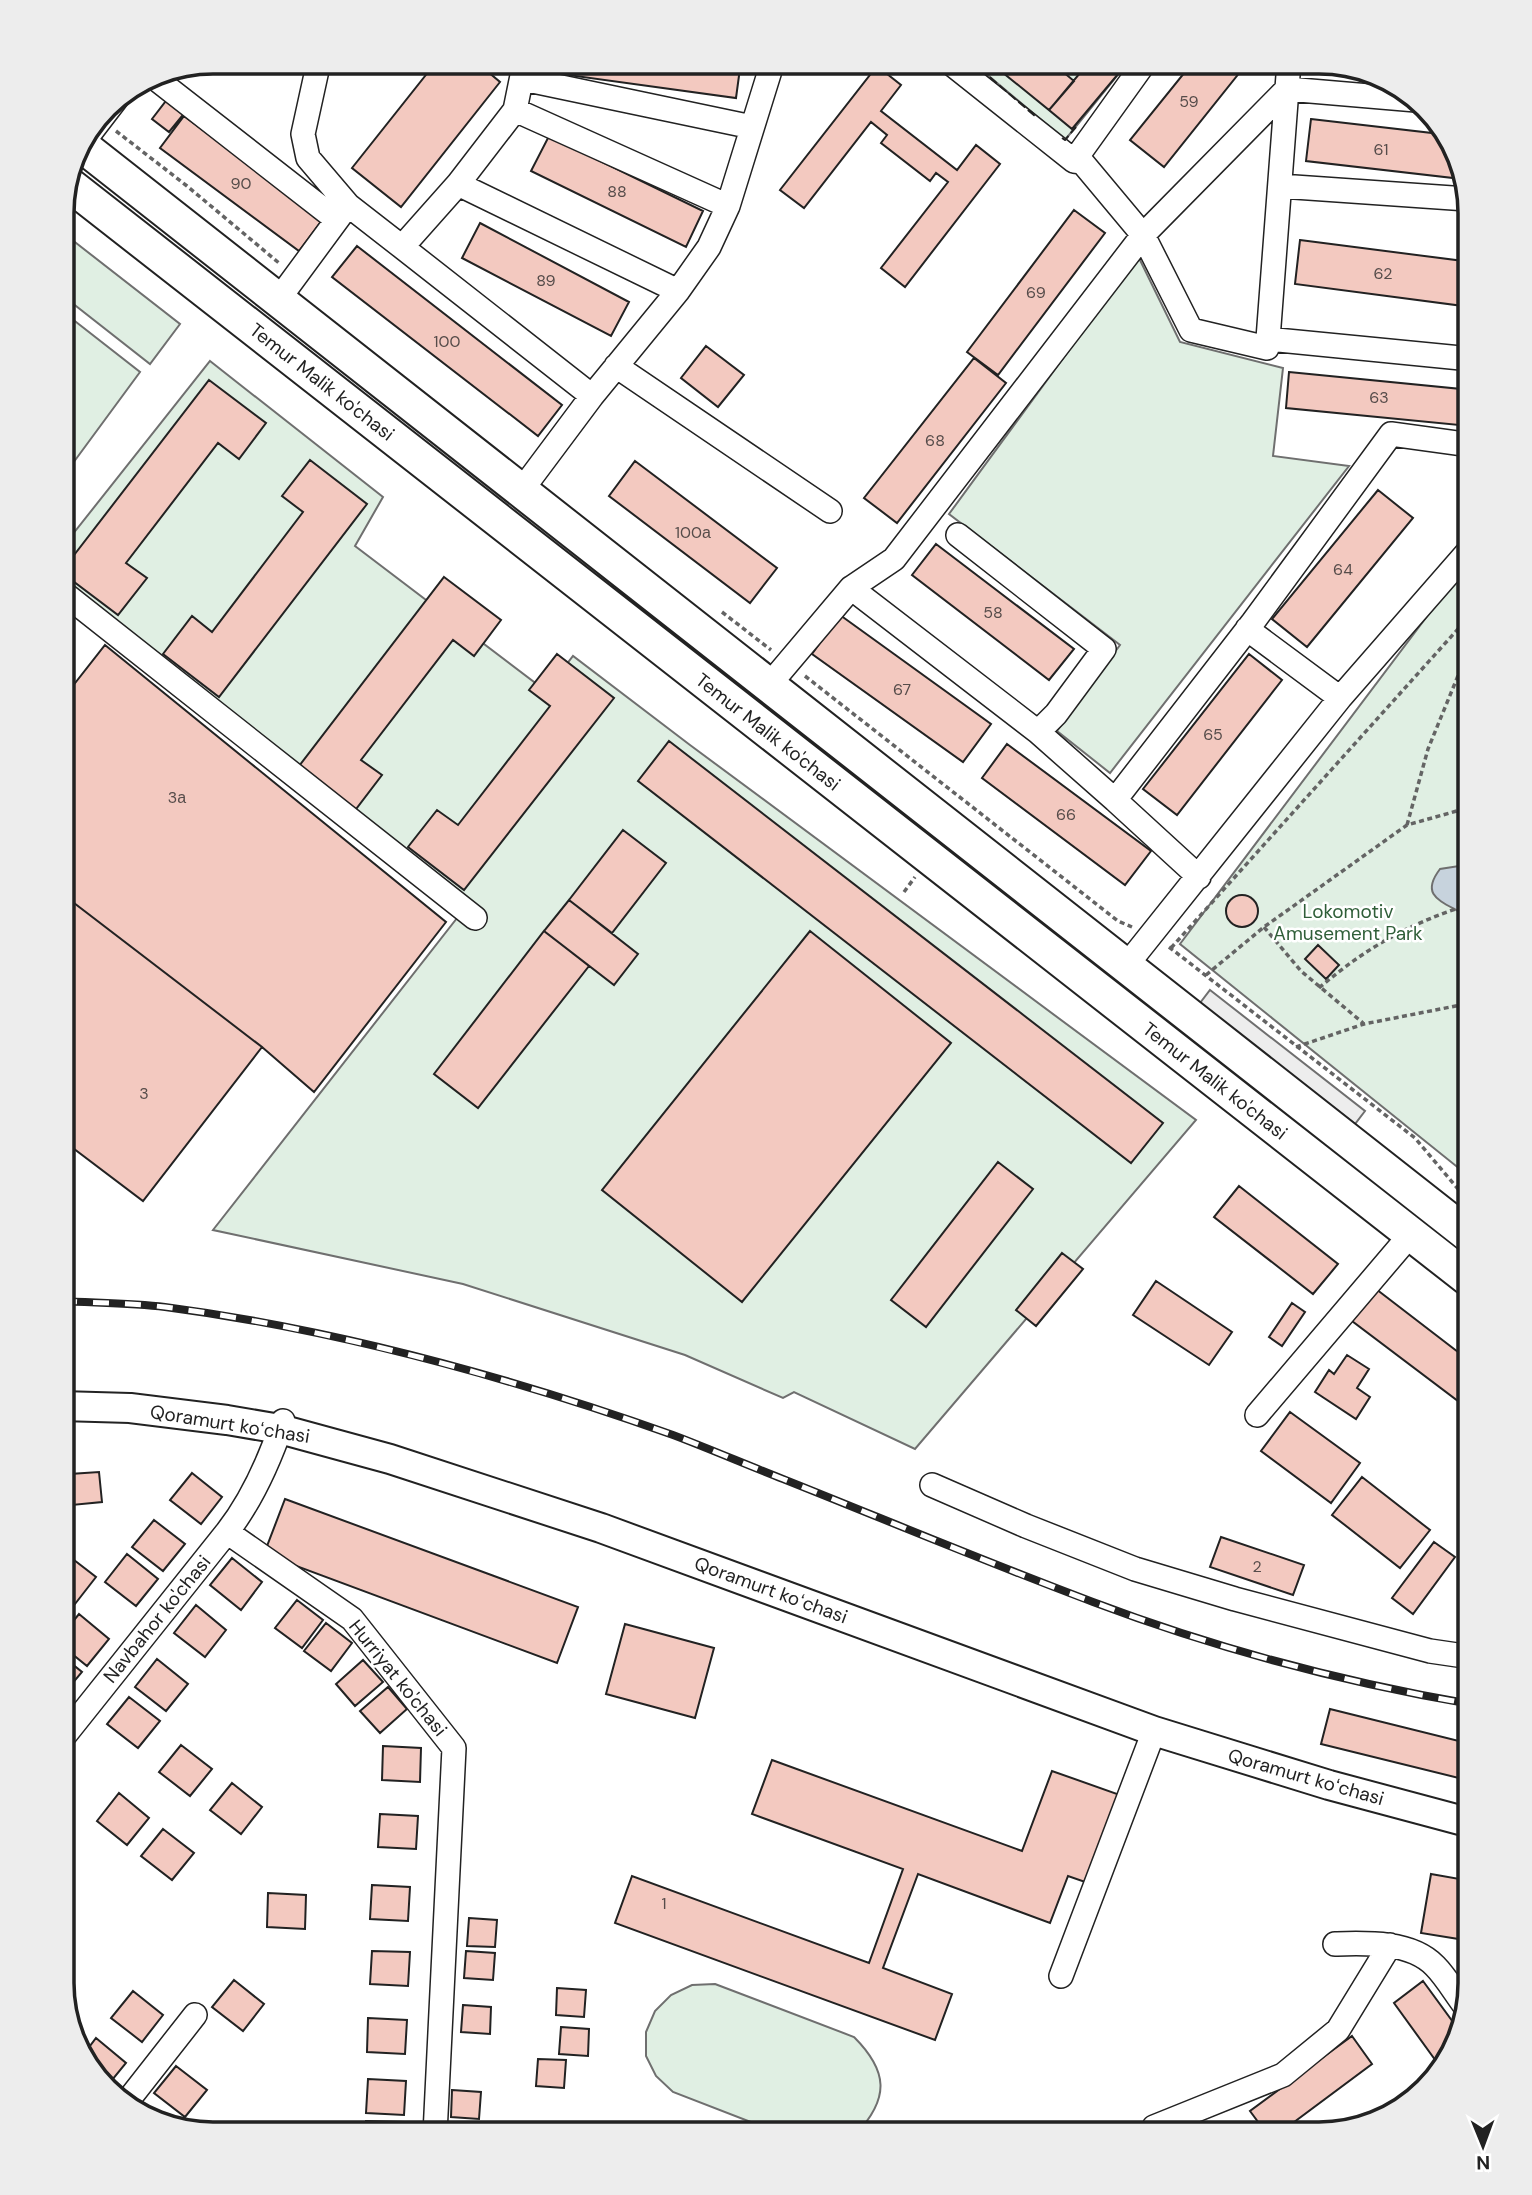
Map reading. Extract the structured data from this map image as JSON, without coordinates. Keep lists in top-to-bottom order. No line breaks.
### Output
{"streets":{"highway":["Temur Malik ko'chasi"],"main road":["Qoramurt koʻchasi"],"street":["Navbahor ko'chasi","Hurriyat ko'chasi"]},"crossings":[["Navbahor ko'chasi","Hurriyat ko'chasi"]],"parks":["Lokomotiv Amusement Park"],"house_numbers":["59","61","90","88","62","89","69","100","63","68","100а","64","58","67","65","3а","66","3","2","1"],"north":"bottom"}
